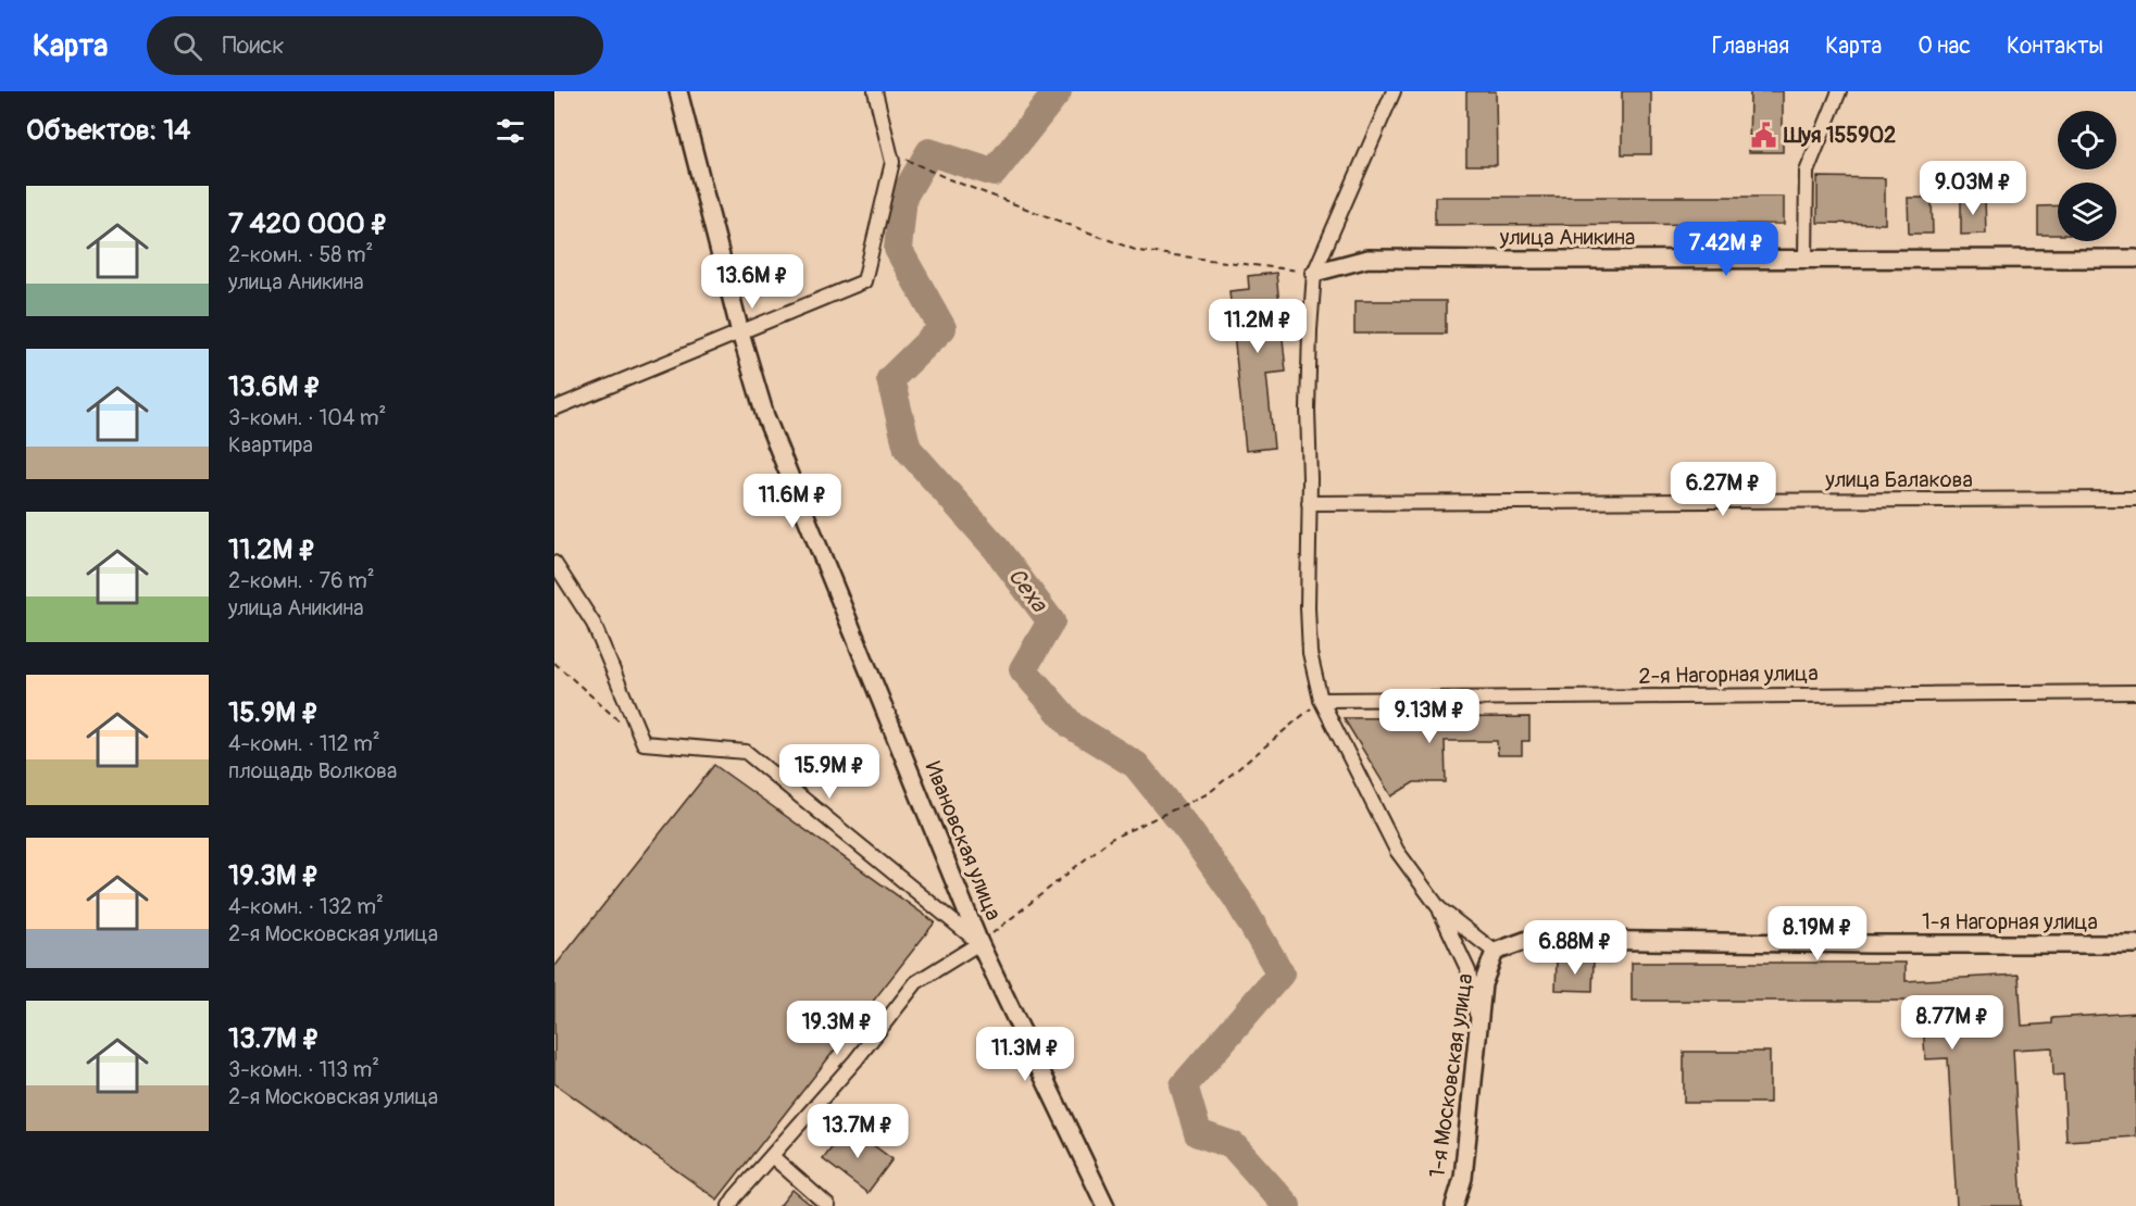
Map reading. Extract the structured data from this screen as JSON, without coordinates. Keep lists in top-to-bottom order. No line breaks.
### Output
{"streets":{"street":["улица Аникина","улица Балакова","2-я Нагорная улица","Ивановская улица","1-я Нагорная улица","1-я Московская улица"]},"crossings":[["1-я Нагорная улица","1-я Московская улица"]],"water":["Сеха"],"places":{"public building":["Шуя 155902"]},"page":{"header":"Карта","search":"Поиск","nav":["Главная","Карта","О нас","Контакты"],"heading":"Объектов: 14","price":["9.03M ₽","7.42M ₽","13.6M ₽","11.2M ₽","6.27M ₽","11.6M ₽","9.13M ₽","15.9M ₽","8.19M ₽","6.88M ₽","8.77M ₽","19.3M ₽","11.3M ₽","13.7M ₽"],"list":[{"name":"7 420 000 ₽","note":"2-комн. · 58 m² · улица Аникина"},{"name":"13.6M ₽","note":"3-комн. · 104 m² · Квартира"},{"name":"11.2M ₽","note":"2-комн. · 76 m² · улица Аникина"},{"name":"15.9M ₽","note":"4-комн. · 112 m² · площадь Волкова"},{"name":"19.3M ₽","note":"4-комн. · 132 m² · 2-я Московская улица"},{"name":"13.7M ₽","note":"3-комн. · 113 m² · 2-я Московская улица"}]}}
